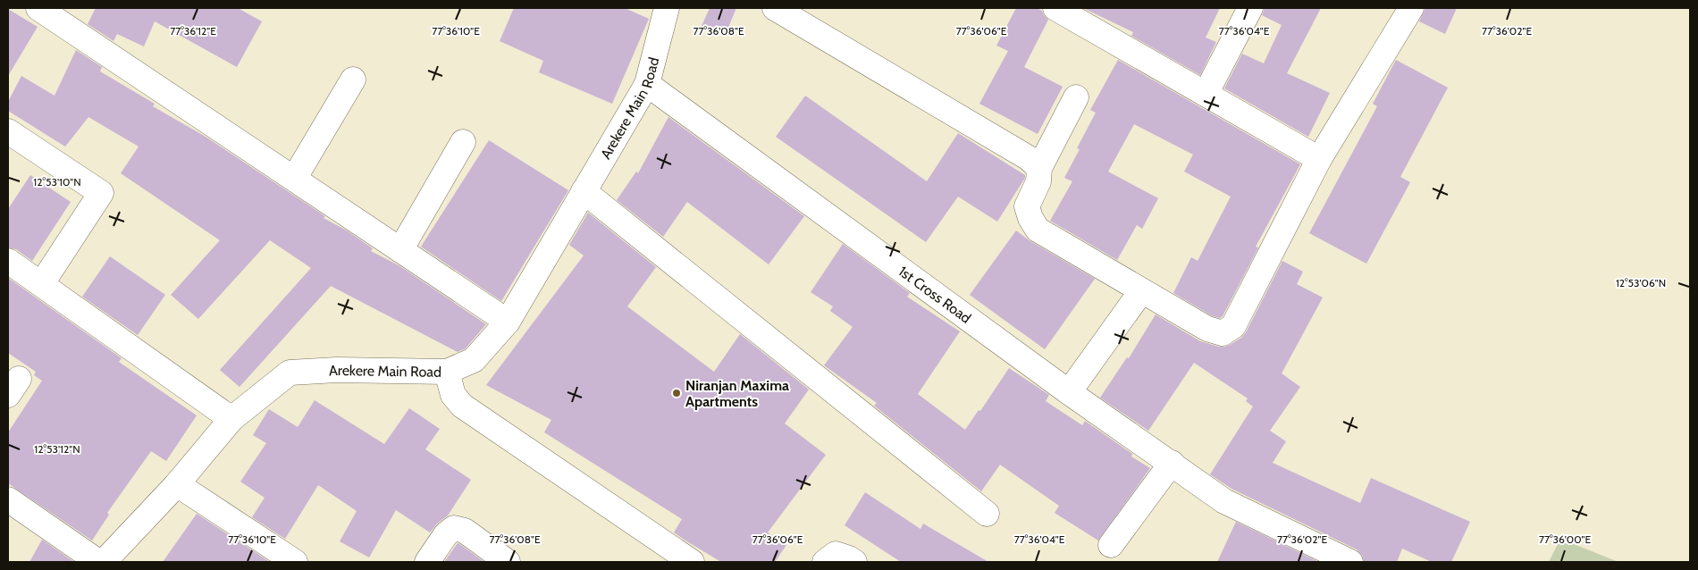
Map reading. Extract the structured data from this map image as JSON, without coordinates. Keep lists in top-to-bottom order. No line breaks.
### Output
{"streets":{"street":["Arekere Main Road","1st Cross Road"]},"crossings":[["Arekere Main Road","1st Cross Road"]],"places":["Niranjan Maxima Apartments"],"coordinates":["77°36'12\"E","77°36'10\"E","77°36'08\"E","77°36'06\"E","77°36'04\"E","77°36'02\"E","12°53'10\"N","12°53'06\"N","12°53'12\"N","77°36'00\"E"]}
